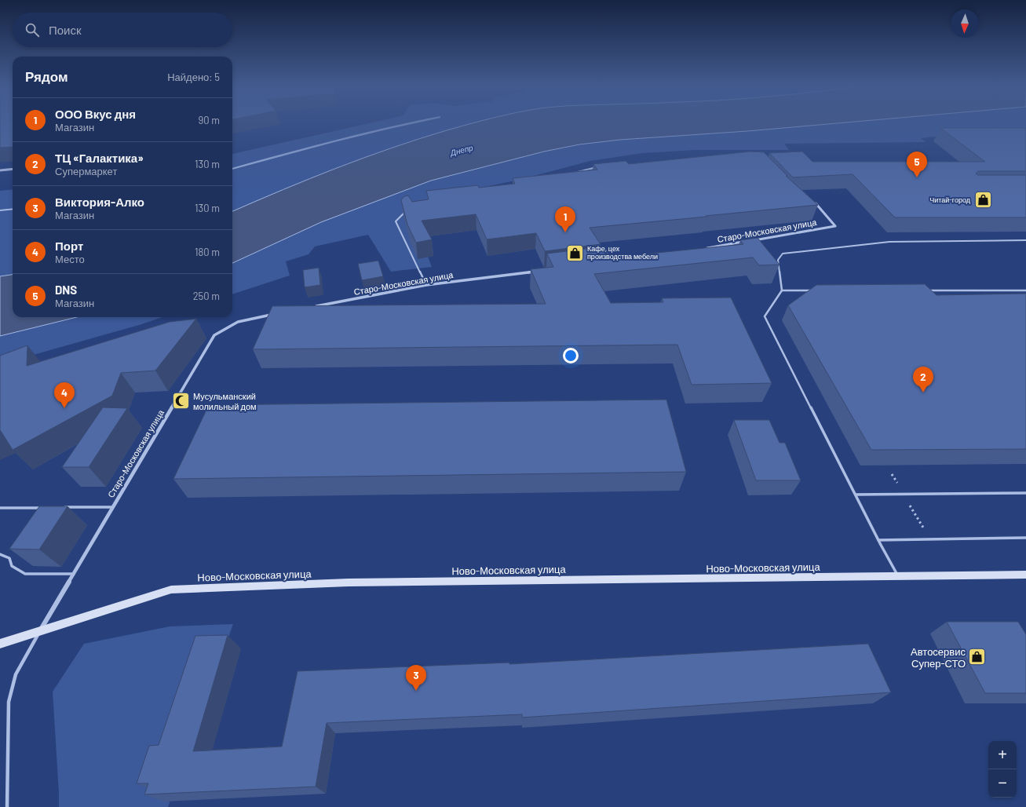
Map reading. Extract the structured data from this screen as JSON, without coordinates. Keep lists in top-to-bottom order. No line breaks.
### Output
{"streets":{"street":["Старо-Московская улица","Ново-Московская улица"]},"crossings":[["Старо-Московская улица","Ново-Московская улица"]],"water":["Днепр"],"places":{"shop":["Читай-город","Кафе, цех производства мебели","Автосервис Супер-СТО"],"mosque":["Мусульманский молильный дом"]},"north":"bottom","page":{"search":"Поиск","heading":["Рядом","Найдено: 5"],"list":[{"mark":"1","name":"ООО Вкус дня","note":"Магазин","value":"90 m"},{"mark":"2","name":"ТЦ «Галактика»","note":"Супермаркет","value":"130 m"},{"mark":"3","name":"Виктория-Алко","note":"Магазин","value":"130 m"},{"mark":"4","name":"Порт","note":"Место","value":"180 m"},{"mark":"5","name":"DNS","note":"Магазин","value":"250 m"}],"pins":["5","1","2","4","3"],"map_buttons":["+","−"]}}
